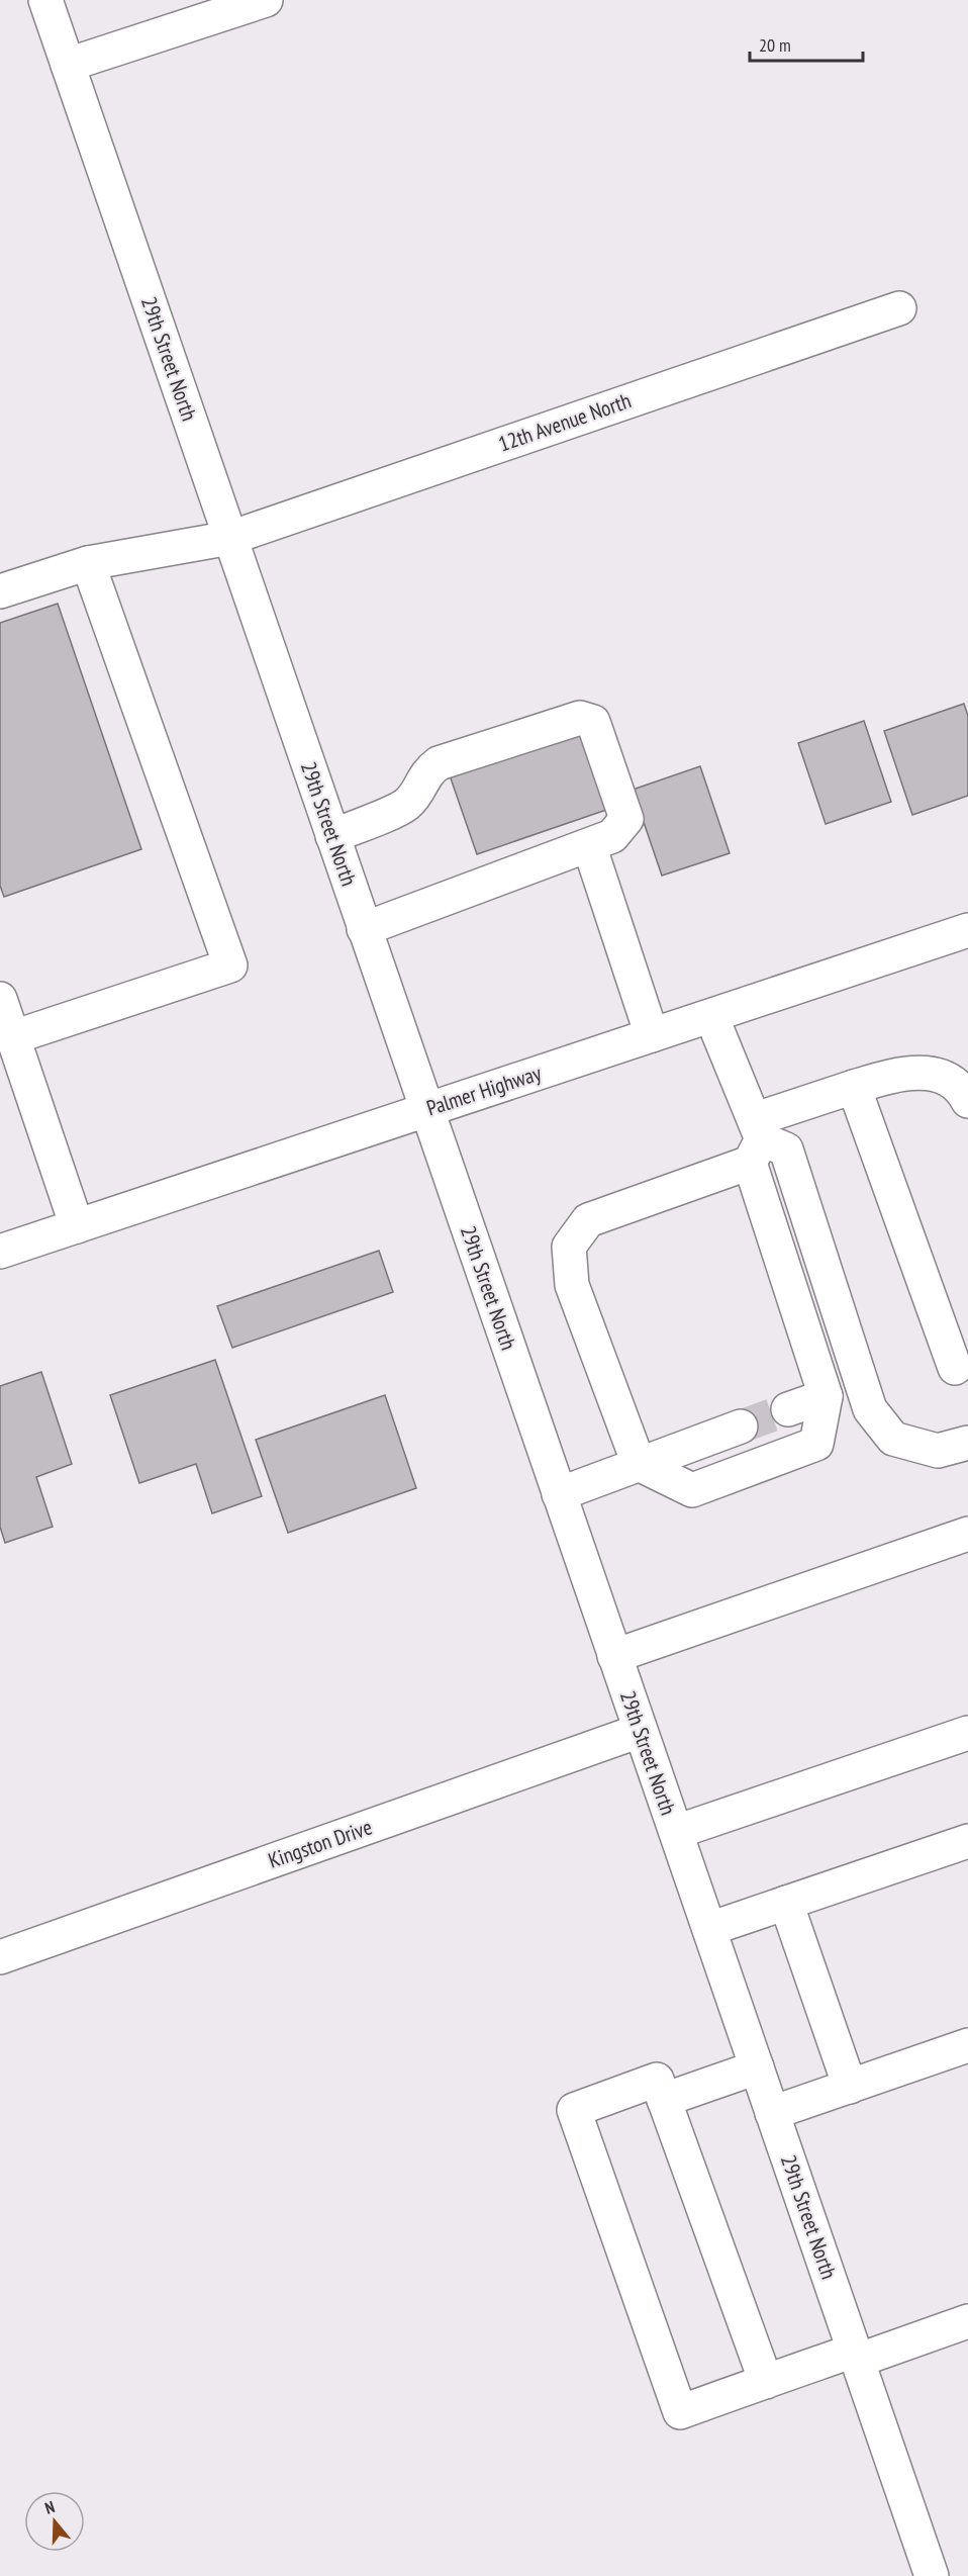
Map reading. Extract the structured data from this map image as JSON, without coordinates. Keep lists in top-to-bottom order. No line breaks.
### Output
{"streets":{"street":["29th Street North","12th Avenue North","Palmer Highway","Kingston Drive"]},"crossings":[["29th Street North","12th Avenue North"],["29th Street North","Palmer Highway"],["29th Street North","Kingston Drive"]],"scale_bar":"20 m","north":"top"}
